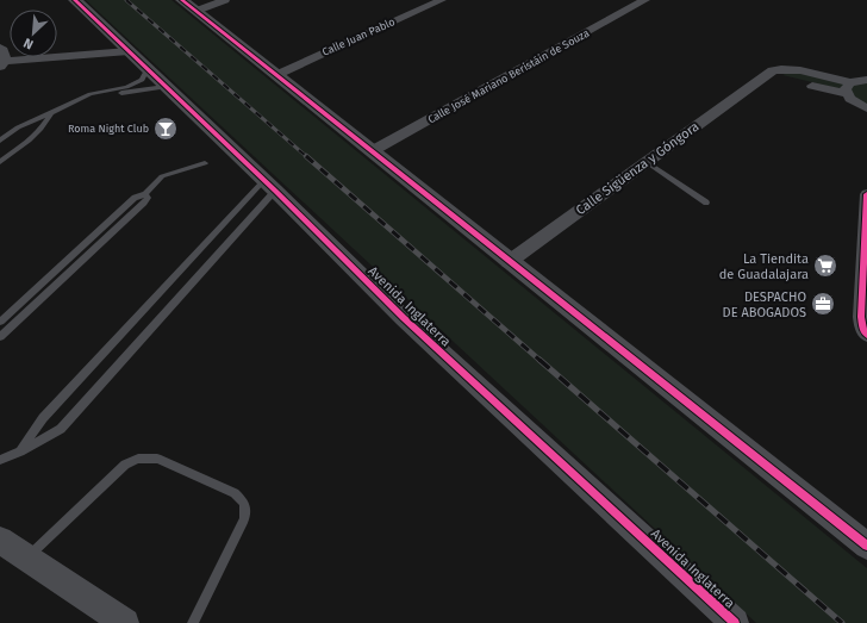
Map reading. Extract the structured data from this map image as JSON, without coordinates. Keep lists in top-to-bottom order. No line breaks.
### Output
{"streets":{"street":["Calle Juan Pablo","Calle José Mariano Beristáin de Souza","Calle Sigüenza y Góngora","Avenida Inglaterra"]},"places":{"bar":["Roma Night Club"],"supermarket":["La Tiendita de Guadalajara"],"office":["DESPACHO DE ABOGADOS"]},"north":"bottom left"}
